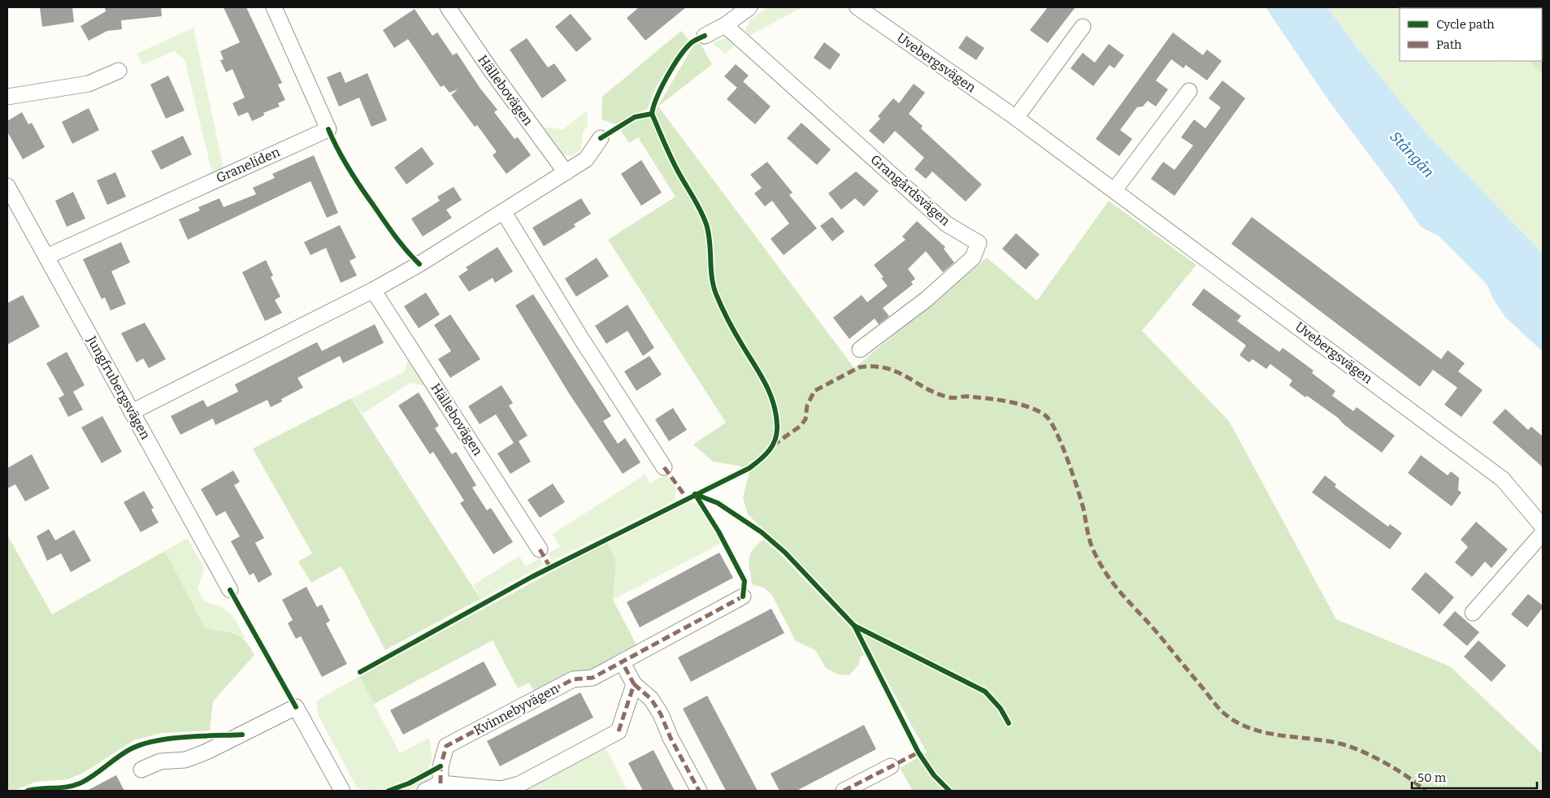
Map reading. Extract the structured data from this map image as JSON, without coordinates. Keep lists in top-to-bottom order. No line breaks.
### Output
{"streets":{"street":["Uvebergsvägen","Hällebovägen","Graneliden","Grangårdsvägen","Jungfrubergsvägen","Kvinnebyvägen"]},"crossings":[["Graneliden","Jungfrubergsvägen"]],"water":["Stångån"],"legend":["Cycle path","Path"],"scale_bar":"50 m"}
